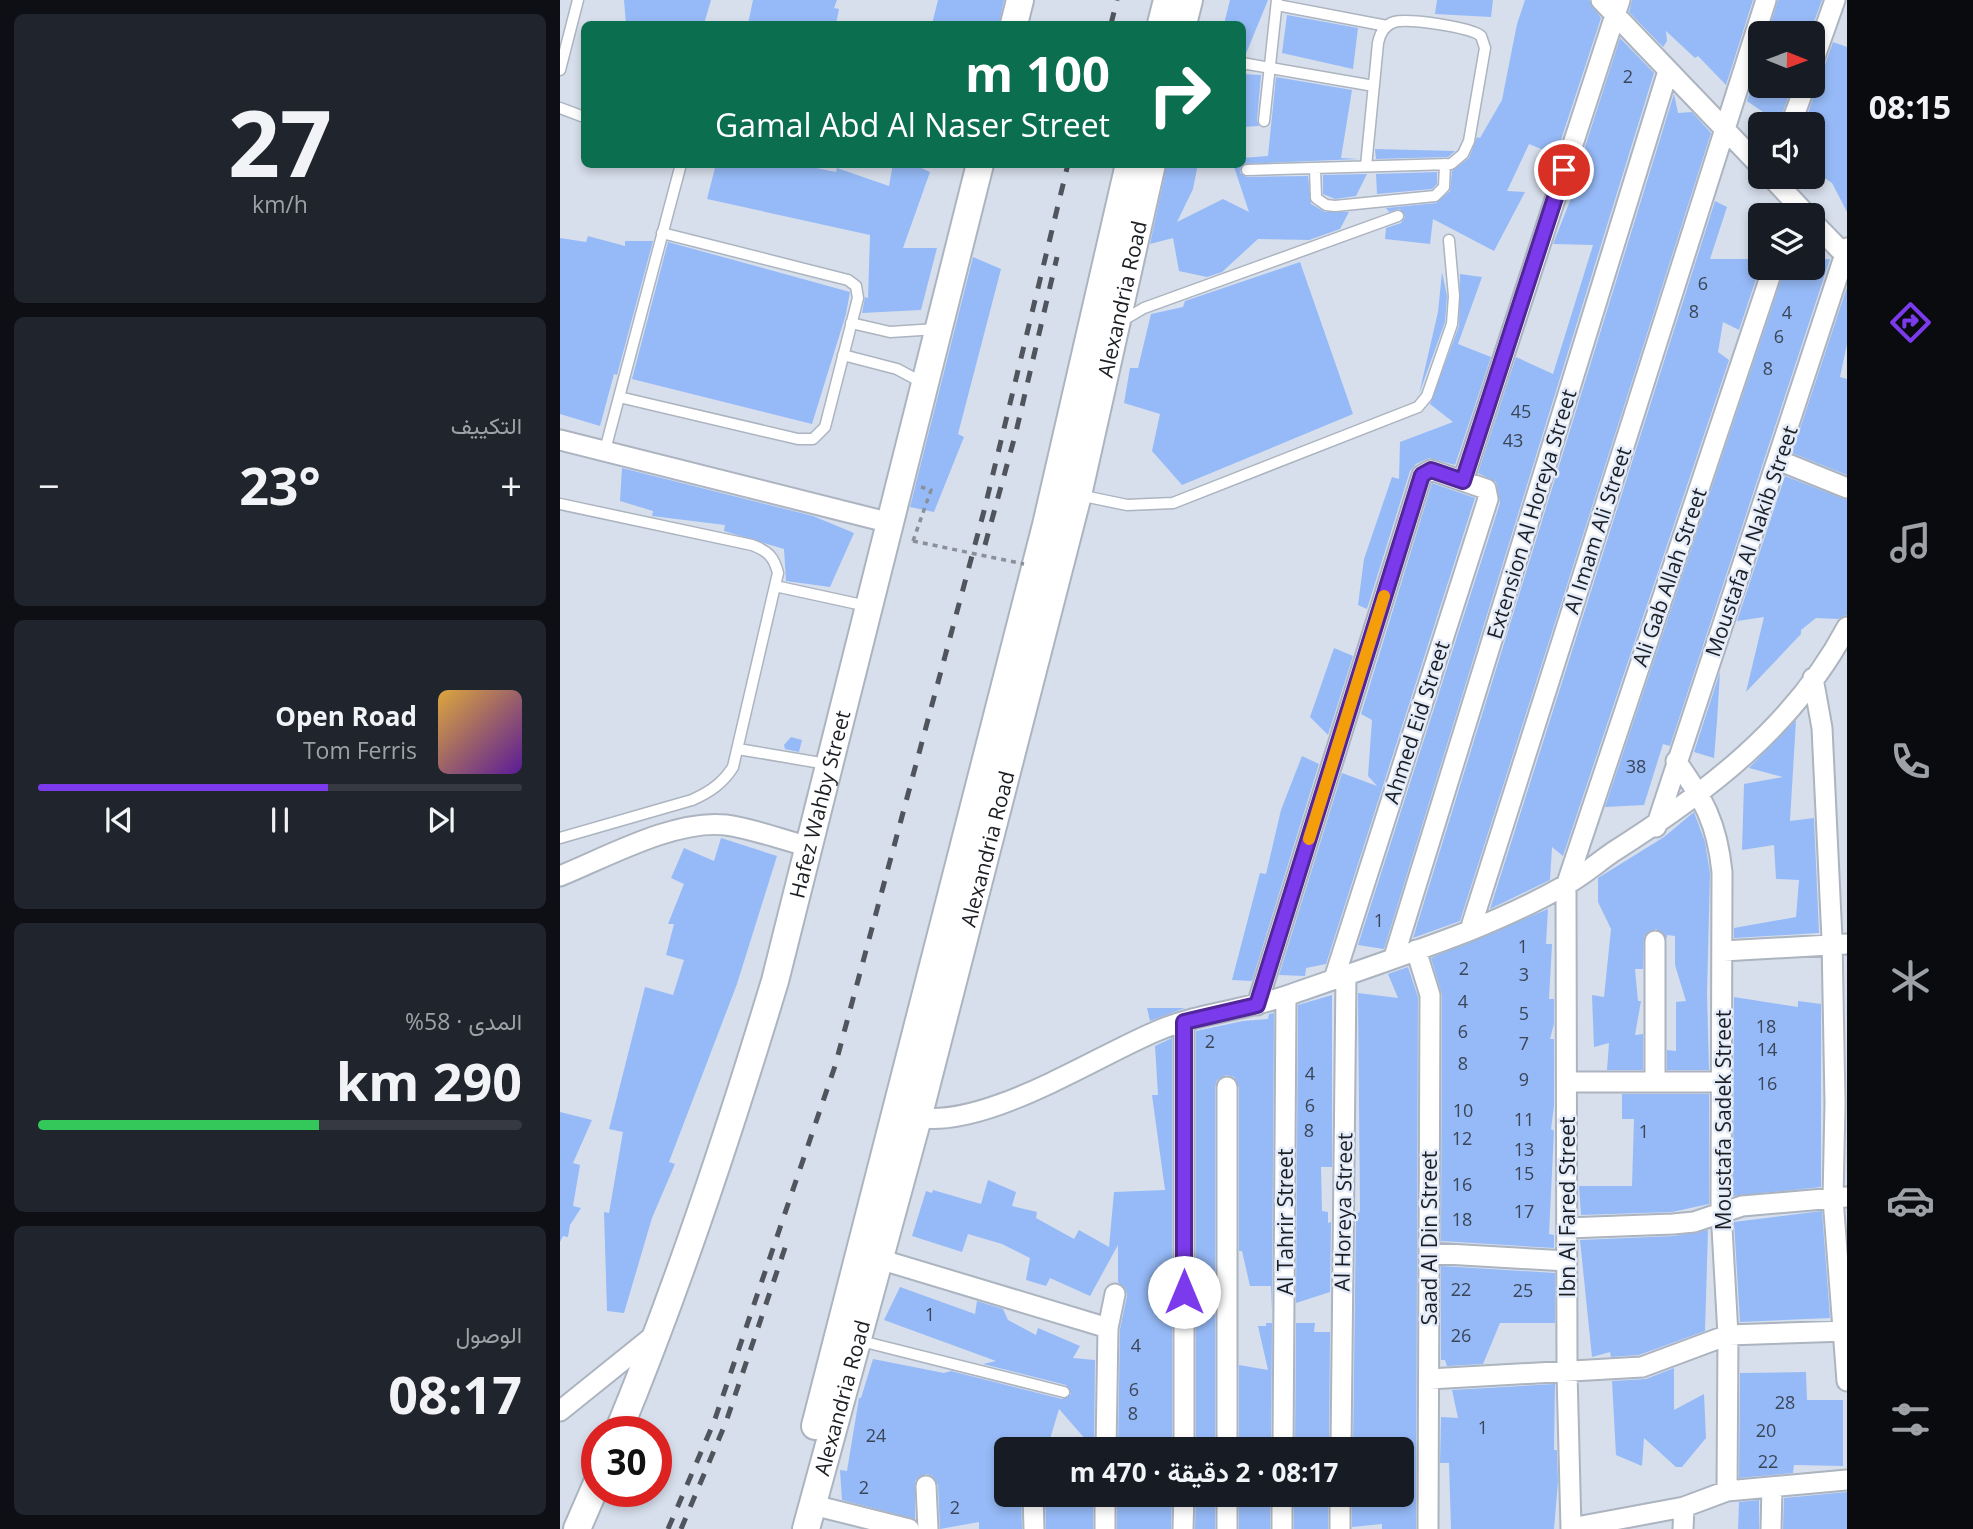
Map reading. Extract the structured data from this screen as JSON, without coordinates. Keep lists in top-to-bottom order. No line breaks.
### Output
{"streets":{"main road":["Alexandria Road","Hafez Wahby Street"],"street":["Extension Al Horeya Street","Al Imam Ali Street","Moustafa Al Nakib Street","Ali Gab Allah Street","Ahmed Eid Street","Moustafa Sadek Street","Ibn Al Fared Street","Al Horeya Street","Al Tahrir Street","Saad Al Din Street"]},"crossings":[["Moustafa Al Nakib Street","Moustafa Sadek Street"],["Ali Gab Allah Street","Ibn Al Fared Street"],["Ahmed Eid Street","Al Horeya Street"]],"house_numbers":["2","6","8","4","6","8","45","43","38","1","1","2","3","4","5","18","6","2","7","14","8","4","9","16","6","10","11","8","1","12","13","15","16","17","18","22","25","1","26","4","6","28","8","1","20","24","22","2","2"],"north":"right","page":{"tabs":"08:15","tile":[["27","km/h"],"التكييف",["المدى · 58%","290 km"],["الوصول","08:17"]],"turn":["100 m","Gamal Abd Al Naser Street"],"heat":["−","23°","+"],"song":["Open Road","Tom Ferris"],"limit":"30","trip":"08:17 · 2 دقيقة · 470 m"}}
